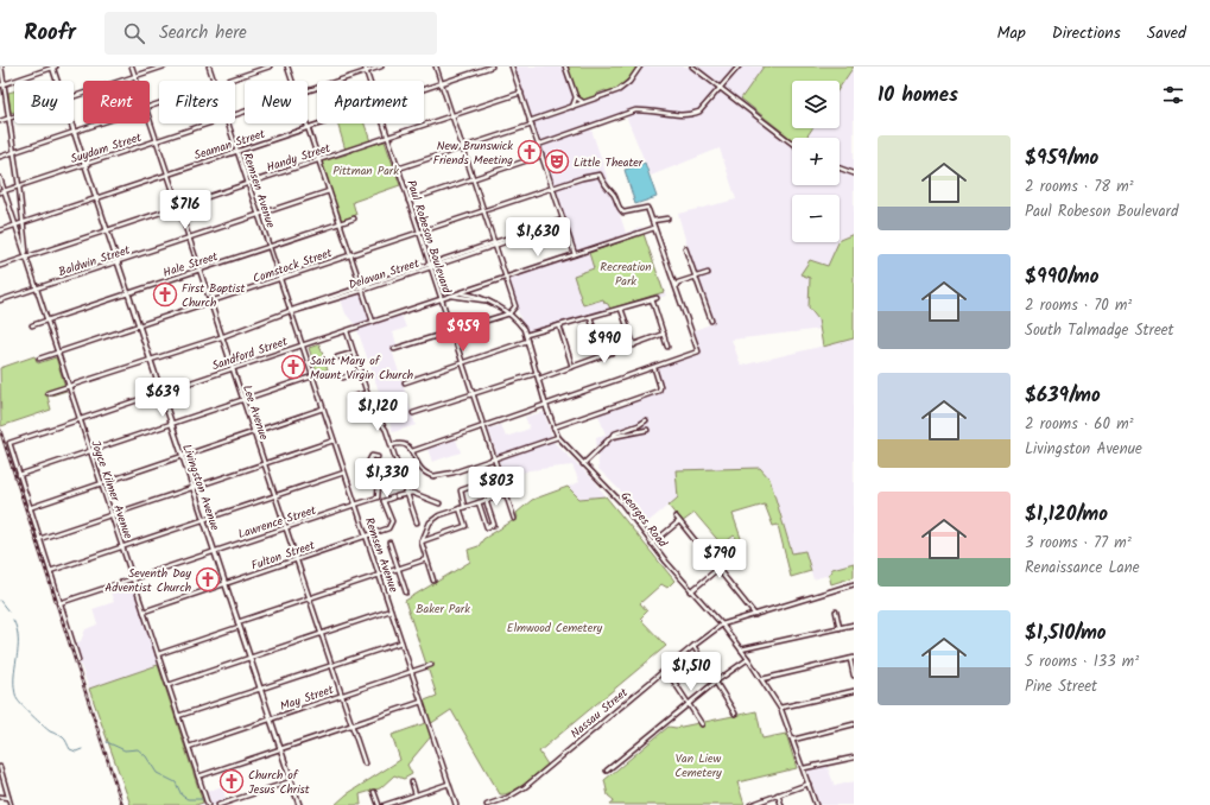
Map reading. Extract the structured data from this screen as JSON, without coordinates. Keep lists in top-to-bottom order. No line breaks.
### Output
{"streets":{"main road":["Livingston Avenue"],"street":["Seaman Street","Suydam Street","Handy Street","Remsen Avenue","Paul Robeson Boulevard","Baldwin Street","Hale Street","Comstock Street","Delavan Street","Sandford Street","Lee Avenue","Joyce Kilmer Avenue","Georges Road","Lawrence Street","Fulton Street","May Street","Nassau Street"]},"crossings":[["Seaman Street","Remsen Avenue"],["Seaman Street","Lee Avenue"],["Seaman Street","Livingston Avenue"],["Seaman Street","Joyce Kilmer Avenue"],["Suydam Street","Paul Robeson Boulevard"],["Suydam Street","Lee Avenue"],["Suydam Street","Livingston Avenue"],["Suydam Street","Joyce Kilmer Avenue"],["Handy Street","Remsen Avenue"],["Handy Street","Paul Robeson Boulevard"],["Handy Street","Lee Avenue"],["Handy Street","Livingston Avenue"],["Handy Street","Joyce Kilmer Avenue"],["Remsen Avenue","Baldwin Street"],["Remsen Avenue","Hale Street"],["Remsen Avenue","Comstock Street"],["Remsen Avenue","Delavan Street"],["Remsen Avenue","Sandford Street"],["Remsen Avenue","Lawrence Street"],["Remsen Avenue","Fulton Street"],["Remsen Avenue","May Street"],["Paul Robeson Boulevard","Comstock Street"],["Paul Robeson Boulevard","Delavan Street"],["Paul Robeson Boulevard","Sandford Street"],["Paul Robeson Boulevard","Georges Road"],["Baldwin Street","Lee Avenue"],["Baldwin Street","Livingston Avenue"],["Baldwin Street","Joyce Kilmer Avenue"],["Hale Street","Lee Avenue"],["Hale Street","Livingston Avenue"],["Hale Street","Joyce Kilmer Avenue"],["Comstock Street","Lee Avenue"],["Comstock Street","Livingston Avenue"],["Comstock Street","Joyce Kilmer Avenue"],["Delavan Street","Lee Avenue"],["Delavan Street","Livingston Avenue"],["Delavan Street","Joyce Kilmer Avenue"],["Sandford Street","Lee Avenue"],["Sandford Street","Livingston Avenue"],["Sandford Street","Joyce Kilmer Avenue"],["Sandford Street","Georges Road"],["Lee Avenue","Lawrence Street"],["Lee Avenue","Fulton Street"],["Lee Avenue","May Street"],["Livingston Avenue","Lawrence Street"],["Livingston Avenue","Fulton Street"],["Livingston Avenue","May Street"],["Joyce Kilmer Avenue","Lawrence Street"],["Joyce Kilmer Avenue","Fulton Street"],["Joyce Kilmer Avenue","May Street"],["Georges Road","Nassau Street"]],"parks":["Pittman Park","Recreation Park","Baker Park","Elmwood Cemetery","Van Liew Cemetery"],"places":{"church":["New Brunswick Friends Meeting","First Baptist Church","Saint Mary of Mount Virgin Church","Seventh Day Adventist Church","Church of Jesus Christ"],"theatre":["Little Theater"]},"page":{"header":"Roofr","search":"Search here","nav":["Map","Directions","Saved"],"heading":"10 homes","map_buttons":["+","−"],"chip":["Buy","Rent","Filters","New","Apartment"],"list":[{"name":"$959/mo","note":"2 rooms · 78 m² · Paul Robeson Boulevard"},{"name":"$990/mo","note":"2 rooms · 70 m² · South Talmadge Street"},{"name":"$639/mo","note":"2 rooms · 60 m² · Livingston Avenue"},{"name":"$1,120/mo","note":"3 rooms · 77 m² · Renaissance Lane"},{"name":"$1,510/mo","note":"5 rooms · 133 m² · Pine Street"}],"price":["$716","$1,630","$959","$990","$639","$1,120","$1,330","$803","$790","$1,510"]}}
